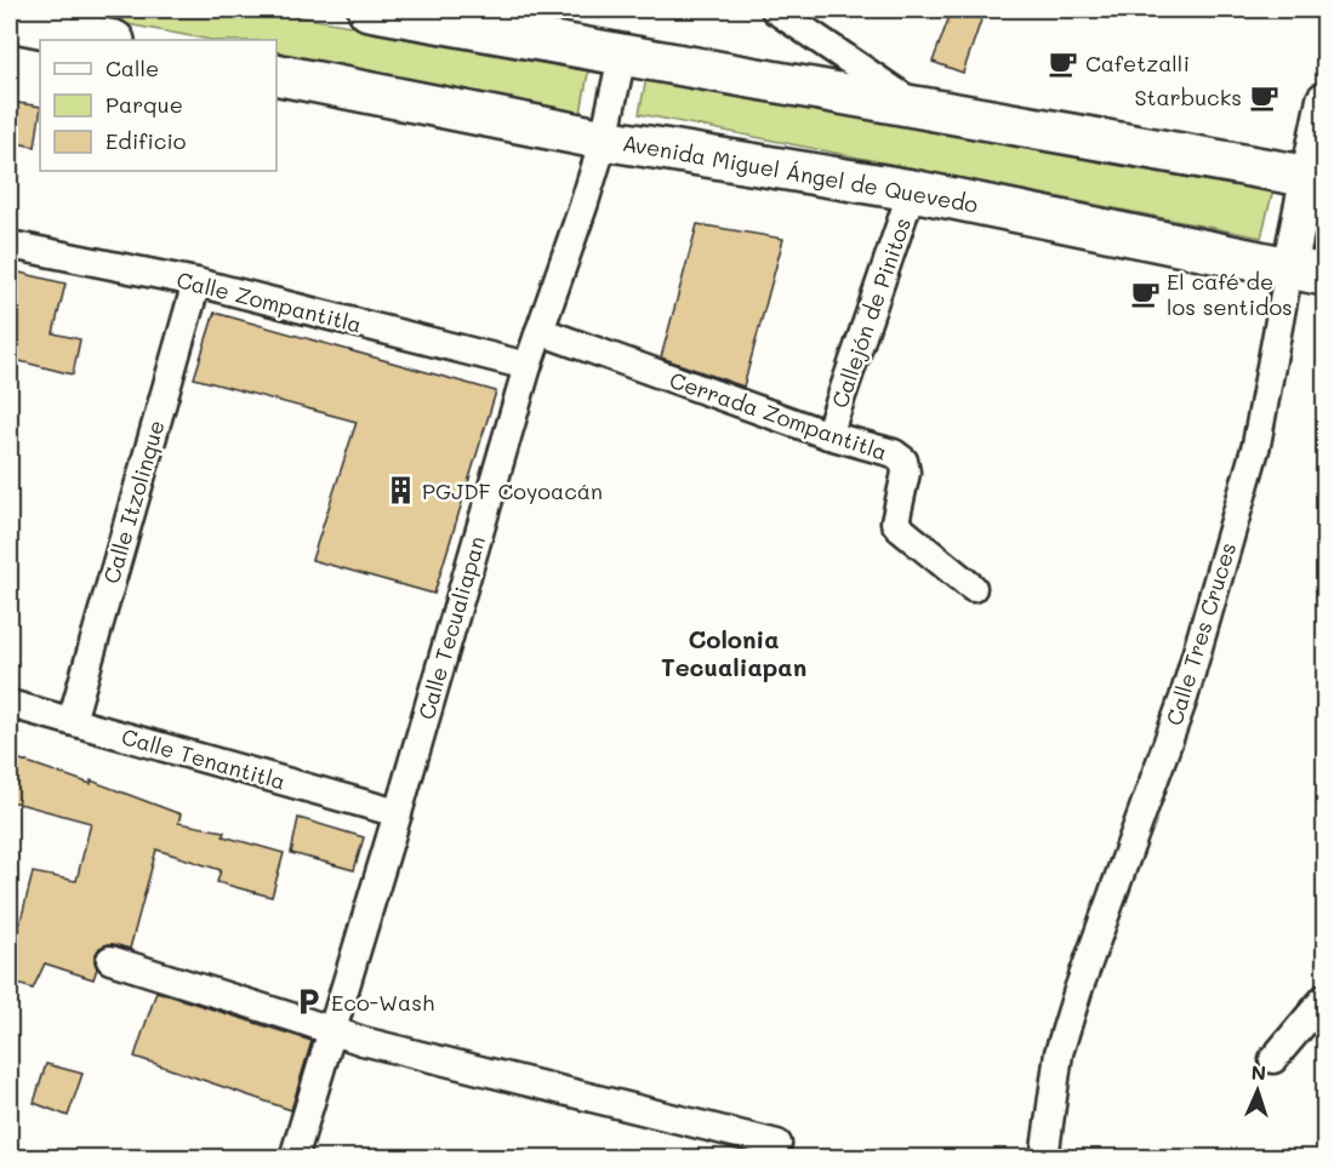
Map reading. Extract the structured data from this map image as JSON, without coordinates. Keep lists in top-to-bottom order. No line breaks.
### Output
{"streets":{"main road":["Avenida Miguel Ángel de Quevedo"],"street":["Calle Zompantitla","Callejón de Pinitos","Cerrada Zompantitla","Calle Itzolinque","Calle Tecualiapan","Calle Tres Cruces","Calle Tenantitla"]},"crossings":[["Avenida Miguel Ángel de Quevedo","Callejón de Pinitos"],["Avenida Miguel Ángel de Quevedo","Calle Tecualiapan"],["Avenida Miguel Ángel de Quevedo","Calle Tres Cruces"],["Calle Zompantitla","Calle Itzolinque"],["Calle Zompantitla","Calle Tecualiapan"],["Callejón de Pinitos","Cerrada Zompantitla"],["Cerrada Zompantitla","Calle Tecualiapan"],["Calle Itzolinque","Calle Tenantitla"],["Calle Tecualiapan","Calle Tenantitla"]],"districts":["Colonia Tecualiapan"],"places":{"cafe":["Cafetzalli","Starbucks","El café de los sentidos"],"building":["PGJDF Coyoacán"],"parking":["Eco-Wash"]},"legend":["Calle","Parque","Edificio"],"north":"top"}
